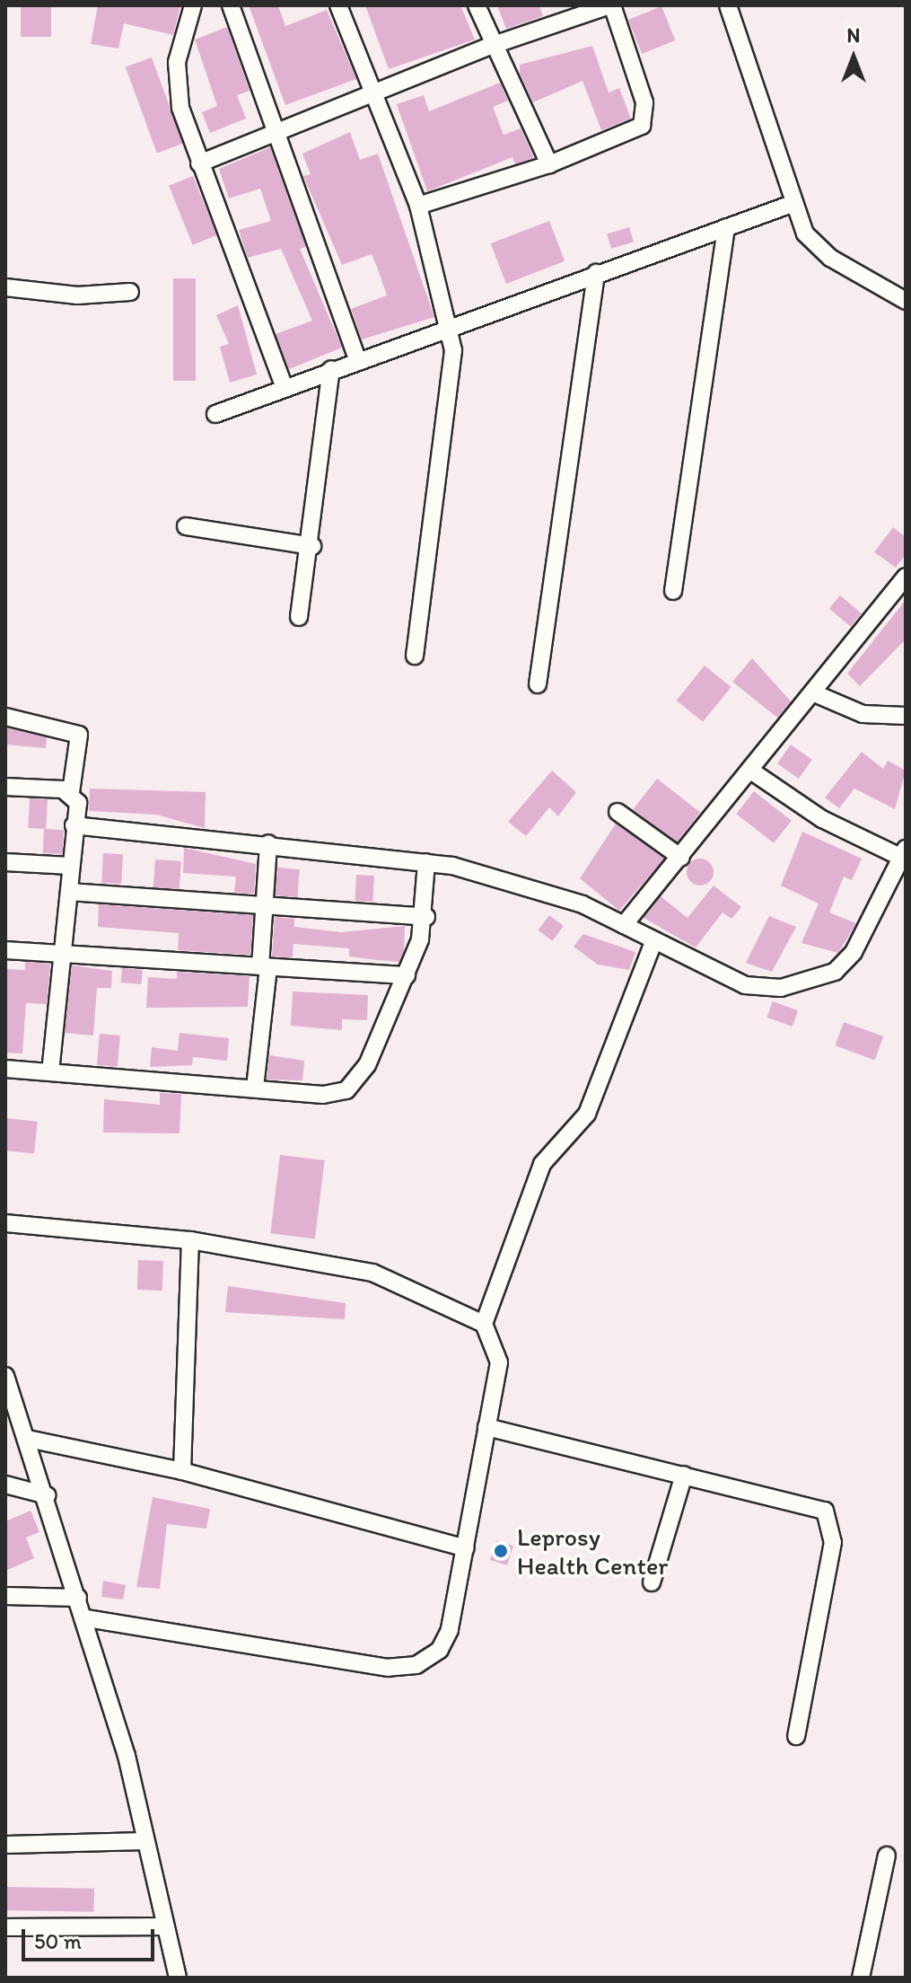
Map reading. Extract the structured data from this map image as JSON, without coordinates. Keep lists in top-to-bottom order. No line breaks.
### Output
{"places":["Leprosy Health Center"],"scale_bar":"50 m","north":"top"}
